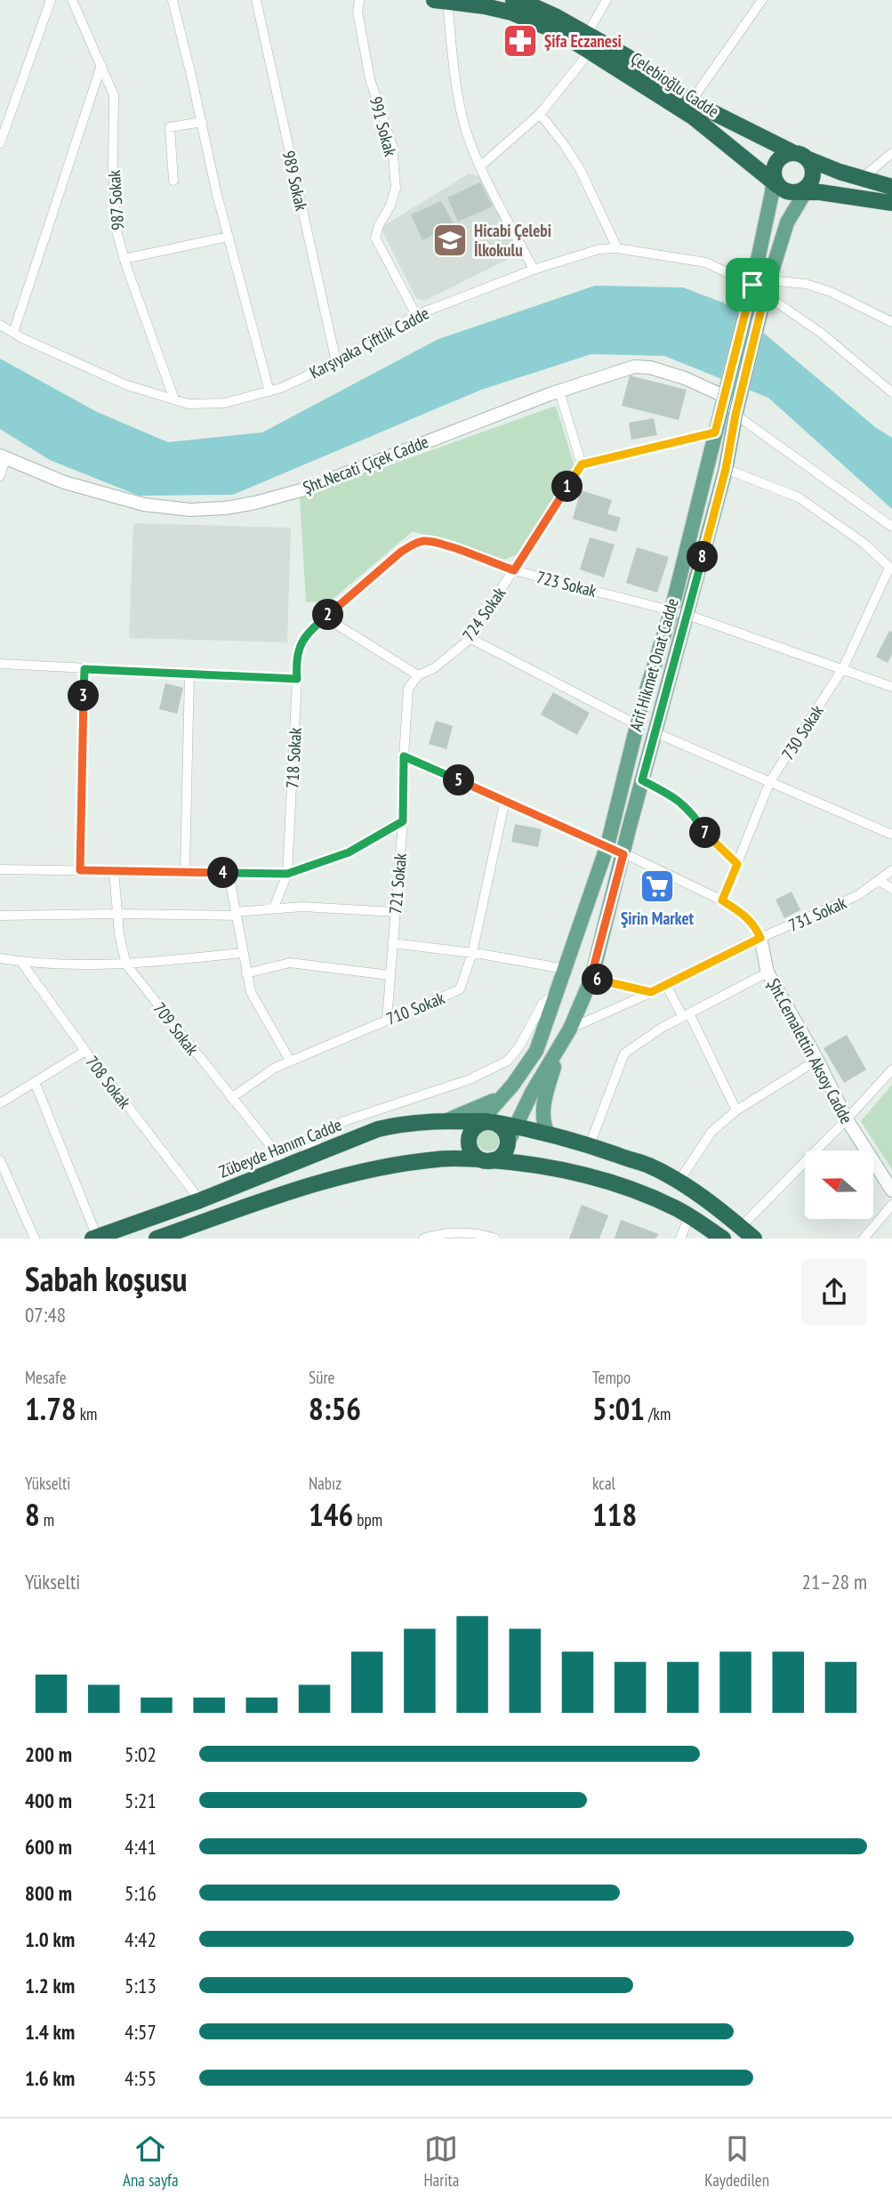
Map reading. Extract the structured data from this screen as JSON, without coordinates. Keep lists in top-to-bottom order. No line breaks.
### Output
{"streets":{"highway":["Çelebioğlu Cadde","Zübeyde Hanım Cadde"],"main road":["Arif Hikmet Onat Cadde"],"street":["991 Sokak","989 Sokak","987 Sokak","Karşıyaka Çiftlik Cadde","Şht.Necati Çiçek Cadde","723 Sokak","724 Sokak","730 Sokak","718 Sokak","721 Sokak","731 Sokak","710 Sokak","709 Sokak","Şht.Cemalettin Aksoy Cadde","708 Sokak"]},"crossings":[["Çelebioğlu Cadde","Arif Hikmet Onat Cadde"],["991 Sokak","Karşıyaka Çiftlik Cadde"],["989 Sokak","Karşıyaka Çiftlik Cadde"],["987 Sokak","Karşıyaka Çiftlik Cadde"],["Karşıyaka Çiftlik Cadde","Arif Hikmet Onat Cadde"],["Şht.Necati Çiçek Cadde","Arif Hikmet Onat Cadde"],["723 Sokak","724 Sokak"],["723 Sokak","Arif Hikmet Onat Cadde"],["723 Sokak","730 Sokak"],["723 Sokak","718 Sokak"],["724 Sokak","721 Sokak"],["Arif Hikmet Onat Cadde","731 Sokak"],["Arif Hikmet Onat Cadde","Zübeyde Hanım Cadde"],["721 Sokak","710 Sokak"],["731 Sokak","Şht.Cemalettin Aksoy Cadde"],["710 Sokak","709 Sokak"],["709 Sokak","Zübeyde Hanım Cadde"],["708 Sokak","Zübeyde Hanım Cadde"]],"places":{"pharmacy":["Şifa Eczanesi"],"school or university":["Hicabi Çelebi İlkokulu"],"supermarket":["Şirin Market"]},"north":"left","page":{"pins":["1","8","2","3","5","7","4","6"],"heading":["Sabah koşusu","07:48"],"stats":[["Mesafe","1.78 km"],["Süre","8:56"],["Tempo","5:01 /km"],["Yükselti","8 m"],["Nabız","146 bpm"],["kcal","118"]],"chart":["Yükselti","21–28 m"],"list":[{"name":"200 m","note":"5:02"},{"name":"400 m","note":"5:21"},{"name":"600 m","note":"4:41"},{"name":"800 m","note":"5:16"},{"name":"1.0 km","note":"4:42"},{"name":"1.2 km","note":"5:13"},{"name":"1.4 km","note":"4:57"},{"name":"1.6 km","note":"4:55"}],"tabs":["Ana sayfa","Harita","Kaydedilen"]}}
